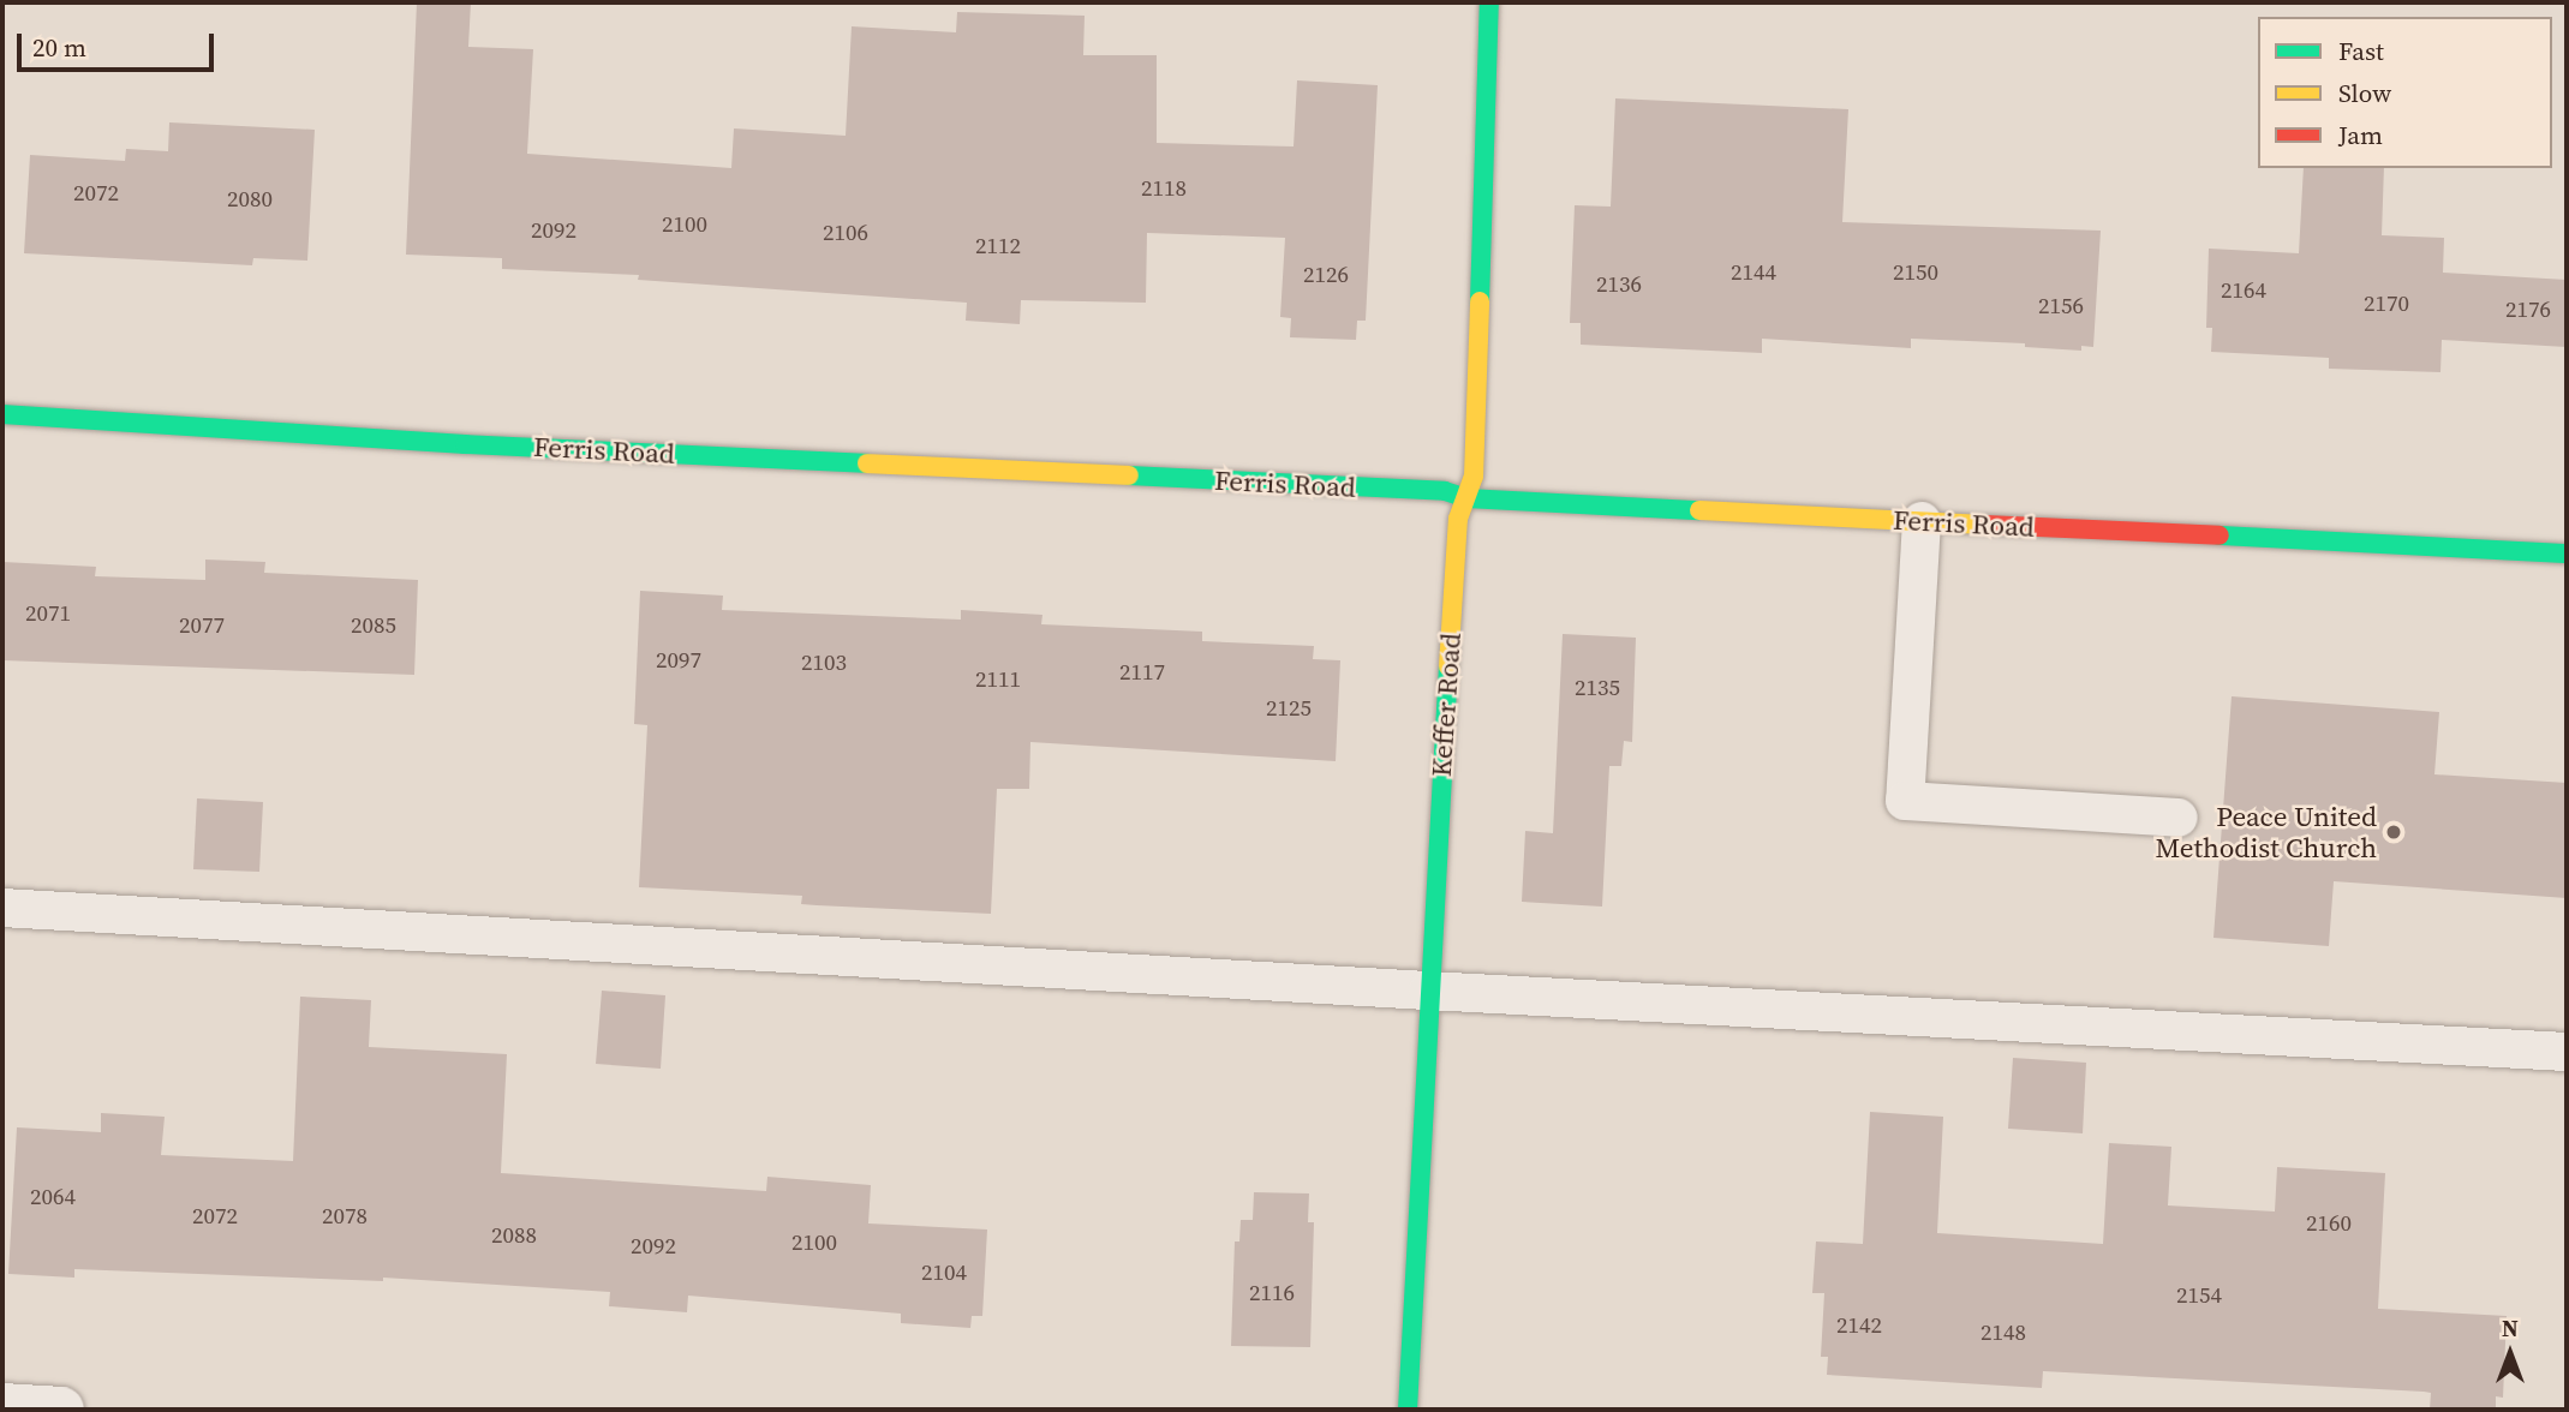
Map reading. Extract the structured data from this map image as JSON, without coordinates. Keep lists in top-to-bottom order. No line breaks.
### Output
{"streets":{"main road":["Ferris Road","Keffer Road"]},"crossings":[["Ferris Road","Keffer Road"]],"places":["Peace United Methodist Church"],"house_numbers":["2118","2072","2080","2100","2092","2106","2112","2144","2150","2126","2136","2164","2170","2156","2176","2071","2077","2085","2097","2103","2117","2111","2135","2125","2064","2072","2078","2160","2088","2100","2092","2104","2116","2154","2142","2148"],"legend":["Fast","Slow","Jam"],"scale_bar":"20 m","north":"top"}
